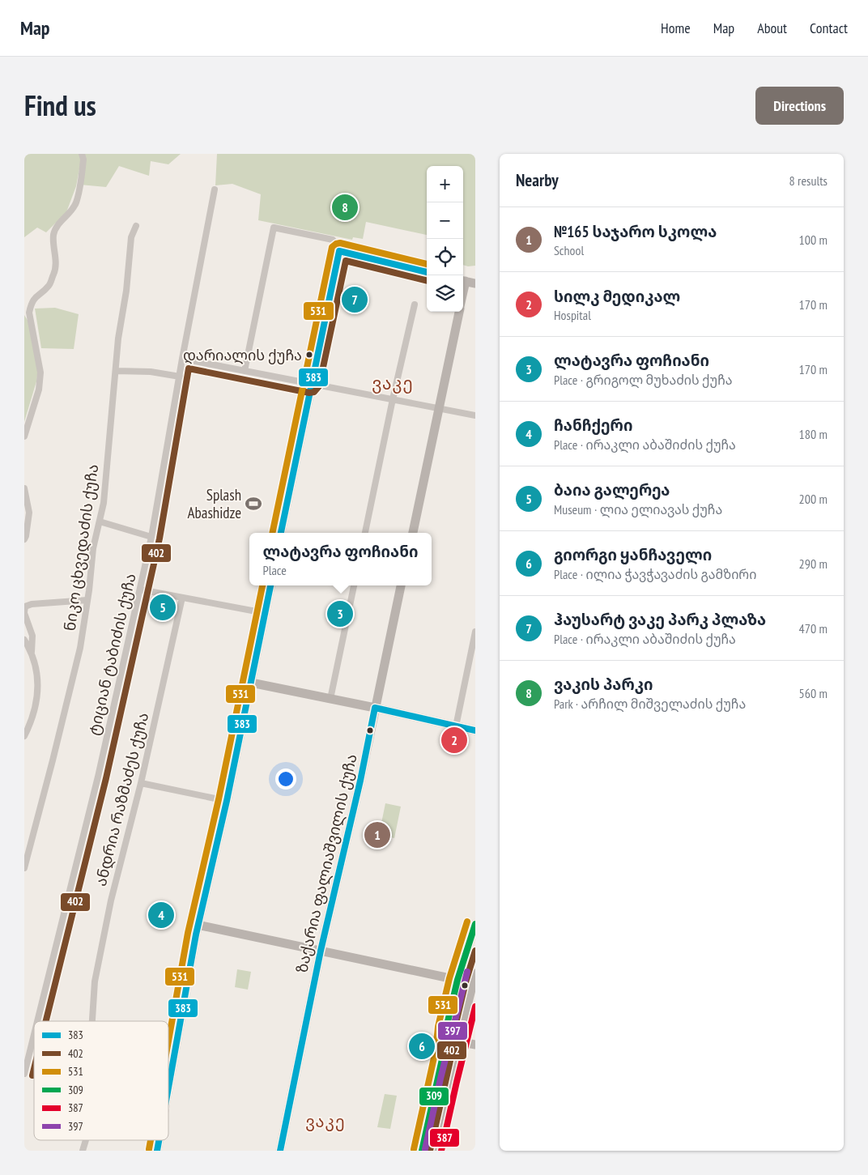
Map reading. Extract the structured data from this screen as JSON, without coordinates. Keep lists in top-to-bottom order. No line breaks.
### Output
{"streets":{"street":["ნიკო ცხვედაძის ქუჩა","ტიციან ტაბიძის ქუჩა","ანდრია რაზმაძეს ქუჩა","ზაქარია ფალიაშვილის ქუჩა"]},"districts":["ვაკე","ვაკე"],"places":{"other":["დარიალის ქუჩა"],"sports":["Splash Abashidze"]},"lines":["transit line 531","transit line 383","transit line 402","transit line 309","transit line 397","transit line 387"],"legend":["383","402","531","309","387","397"],"page":{"header":"Map","nav":["Home","Map","About","Contact"],"title":"Find us","buttons":"Directions","heading":["Nearby","8 results"],"map_buttons":["+","−"],"pins":["8","7","5","3","2","1","4","6"],"list":[{"mark":"1","name":"№165 საჯარო სკოლა","note":"School","value":"100 m"},{"mark":"2","name":"სილკ მედიკალ","note":"Hospital","value":"170 m"},{"mark":"3","name":"ლატავრა ფოჩიანი","note":"Place · გრიგოლ მუხაძის ქუჩა","value":"170 m"},{"mark":"4","name":"ჩანჩქერი","note":"Place · ირაკლი აბაშიძის ქუჩა","value":"180 m"},{"mark":"5","name":"ბაია გალერეა","note":"Museum · ლია ელიავას ქუჩა","value":"200 m"},{"mark":"6","name":"გიორგი ყანჩაველი","note":"Place · ილია ჭავჭავაძის გამზირი","value":"290 m"},{"mark":"7","name":"ჰაუსარტ ვაკე პარკ პლაზა","note":"Place · ირაკლი აბაშიძის ქუჩა","value":"470 m"},{"mark":"8","name":"ვაკის პარკი","note":"Park · არჩილ მიშველაძის ქუჩა","value":"560 m"}],"popup":["ლატავრა ფოჩიანი","Place"]}}
